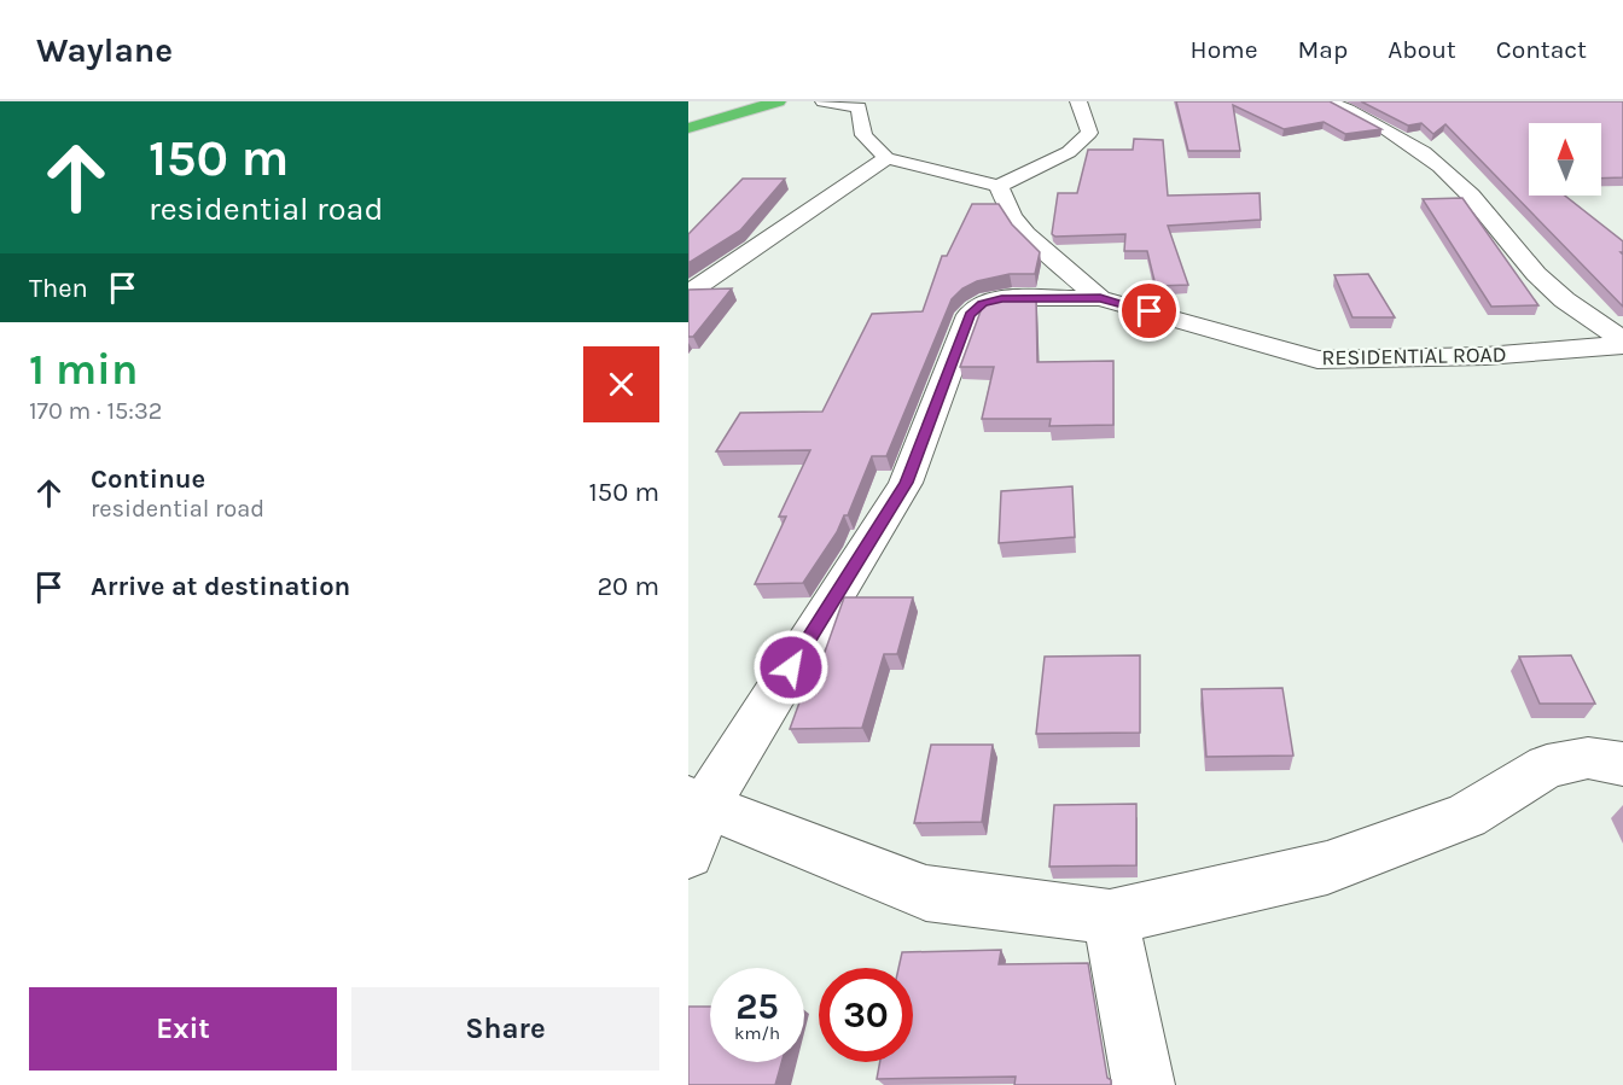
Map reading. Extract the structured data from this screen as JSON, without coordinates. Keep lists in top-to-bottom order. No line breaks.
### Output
{"streets":{"street":["RESIDENTIAL ROAD"]},"north":"top","page":{"header":"Waylane","nav":["Home","Map","About","Contact"],"turn":["150 m","residential road"],"then":"Then","heading":["1 min","170 m · 15:32"],"list":[{"name":"Continue","note":"residential road","value":"150 m"},{"name":"Arrive at destination","value":"20 m"}],"speed":"25 km/h","limit":"30","buttons":["Exit","Share"]}}
